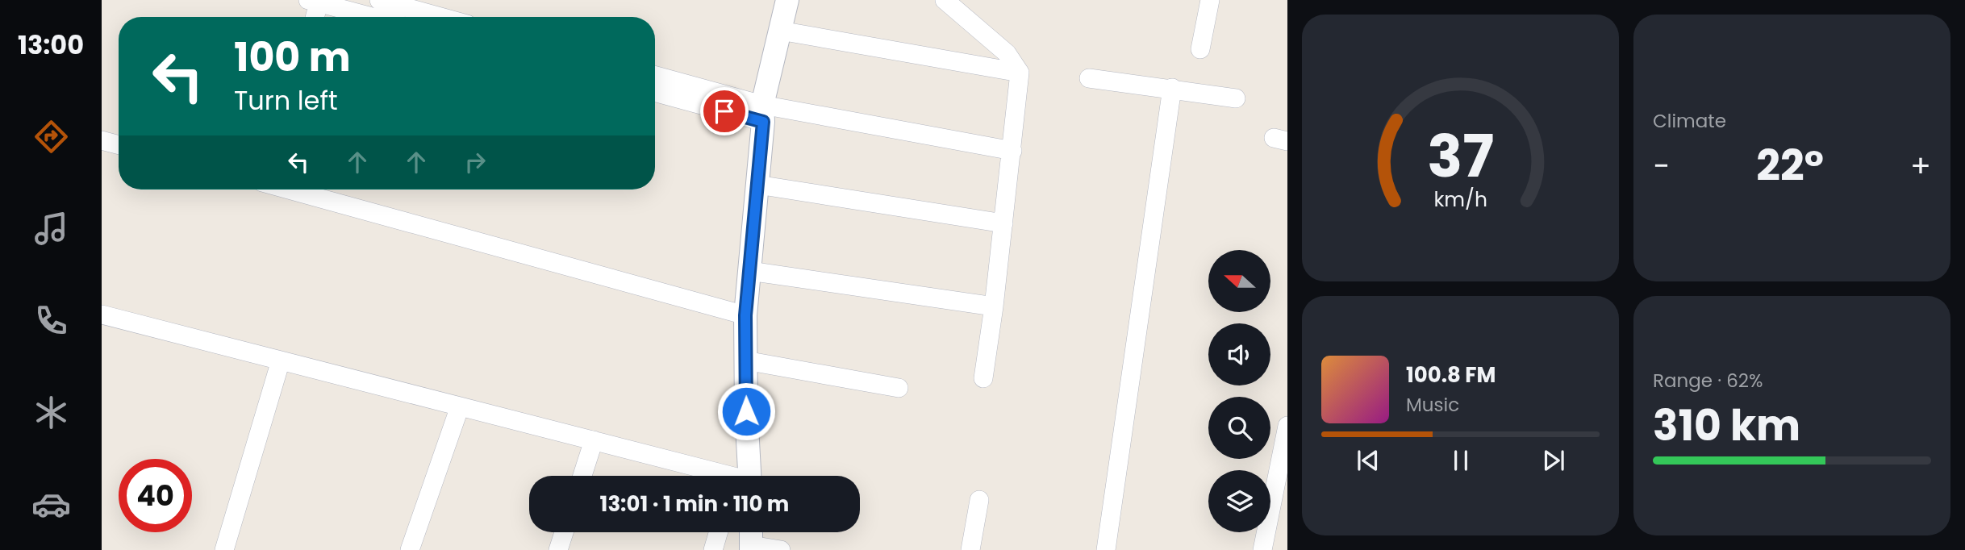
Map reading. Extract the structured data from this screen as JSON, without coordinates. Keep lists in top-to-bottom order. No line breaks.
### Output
{"north":"left","page":{"tabs":"13:00","tile":["Climate",["Range · 62%","310 km"]],"turn":["100 m","Turn left"],"heat":["−","22°","+"],"song":["100.8 FM","Music"],"limit":"40","trip":"13:01 · 1 min · 110 m","gauge":["37","km/h"]}}
